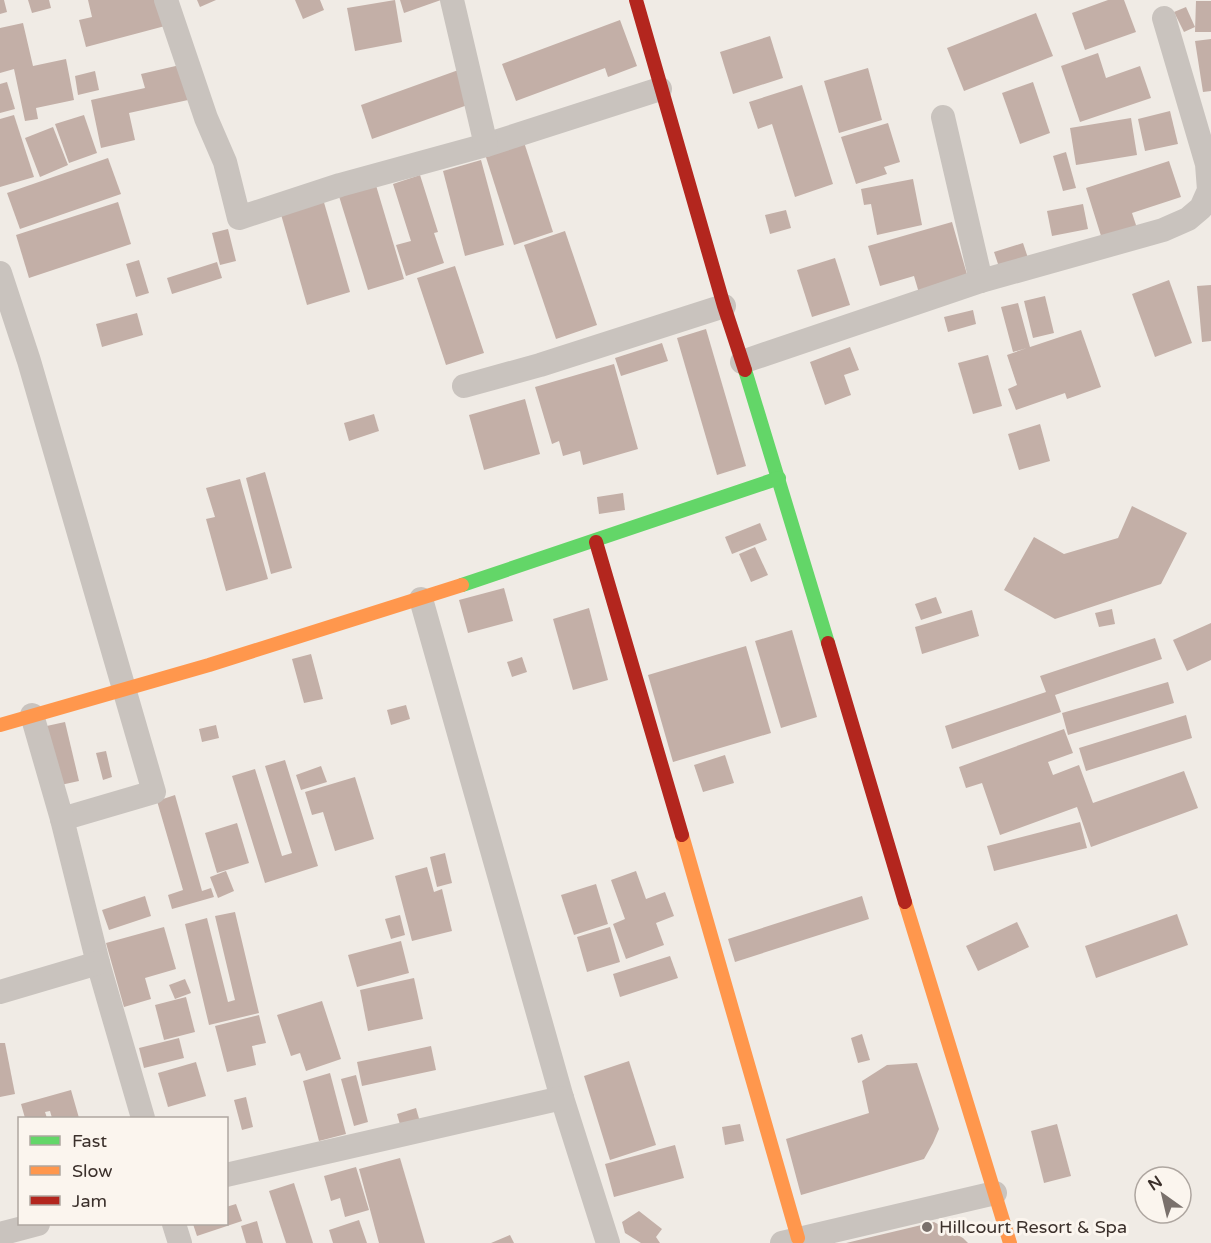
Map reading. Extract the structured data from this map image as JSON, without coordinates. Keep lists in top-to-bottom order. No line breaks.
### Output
{"places":["Hillcourt Resort & Spa"],"legend":["Fast","Slow","Jam"],"north":"top left"}
